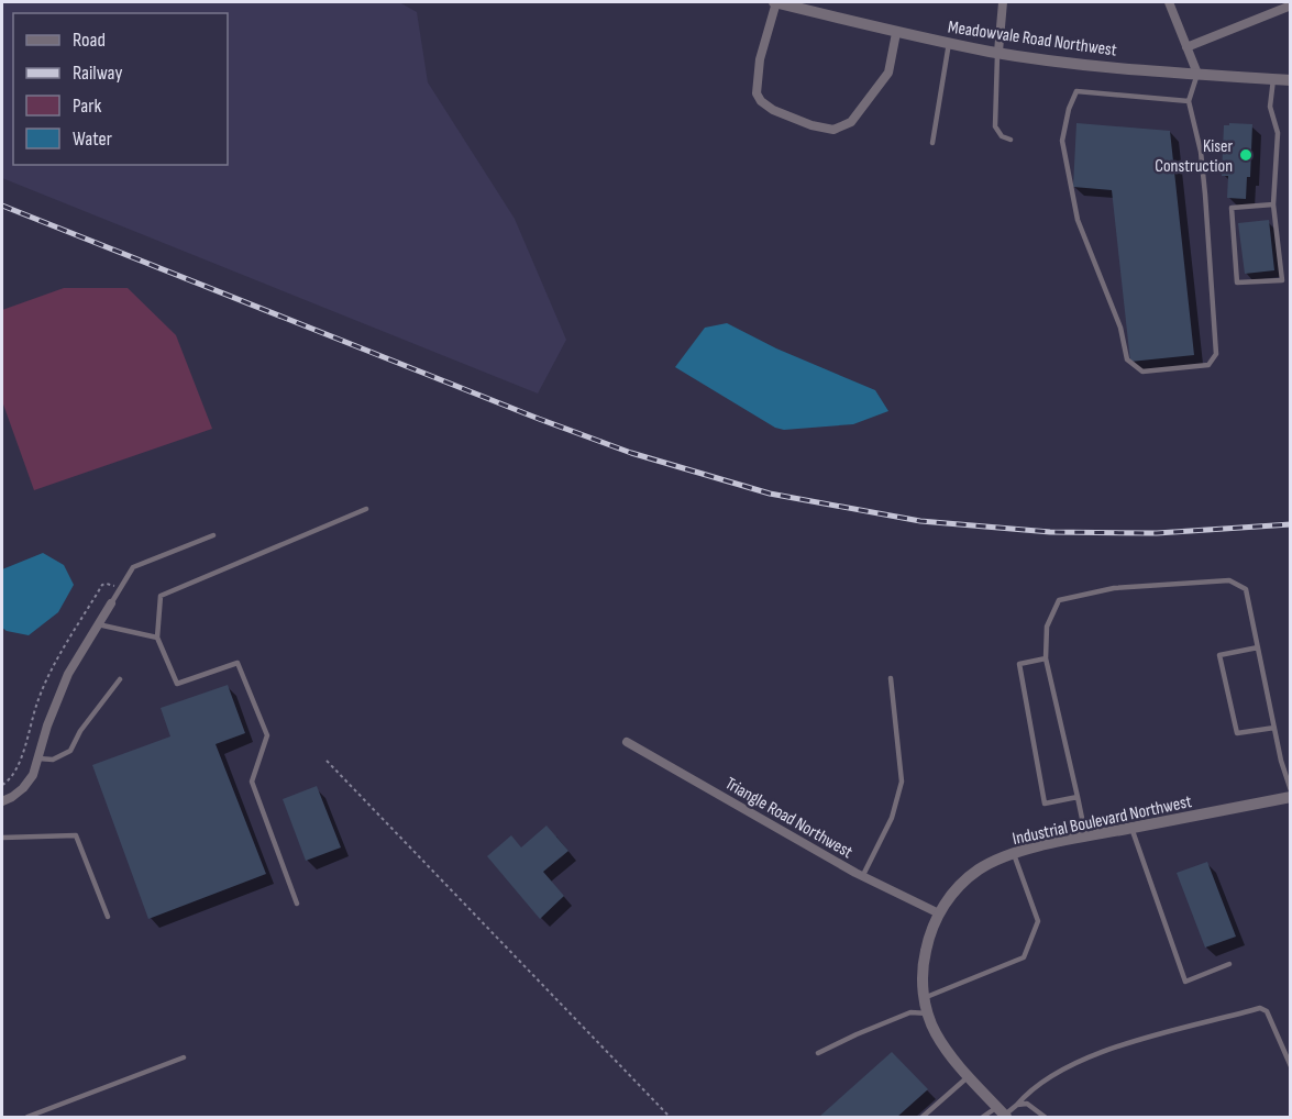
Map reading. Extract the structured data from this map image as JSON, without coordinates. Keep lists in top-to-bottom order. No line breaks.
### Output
{"streets":{"street":["Meadowvale Road Northwest","Triangle Road Northwest","Industrial Boulevard Northwest"]},"crossings":[["Triangle Road Northwest","Industrial Boulevard Northwest"]],"places":["Kiser Construction"],"legend":["Road","Railway","Park","Water"]}
